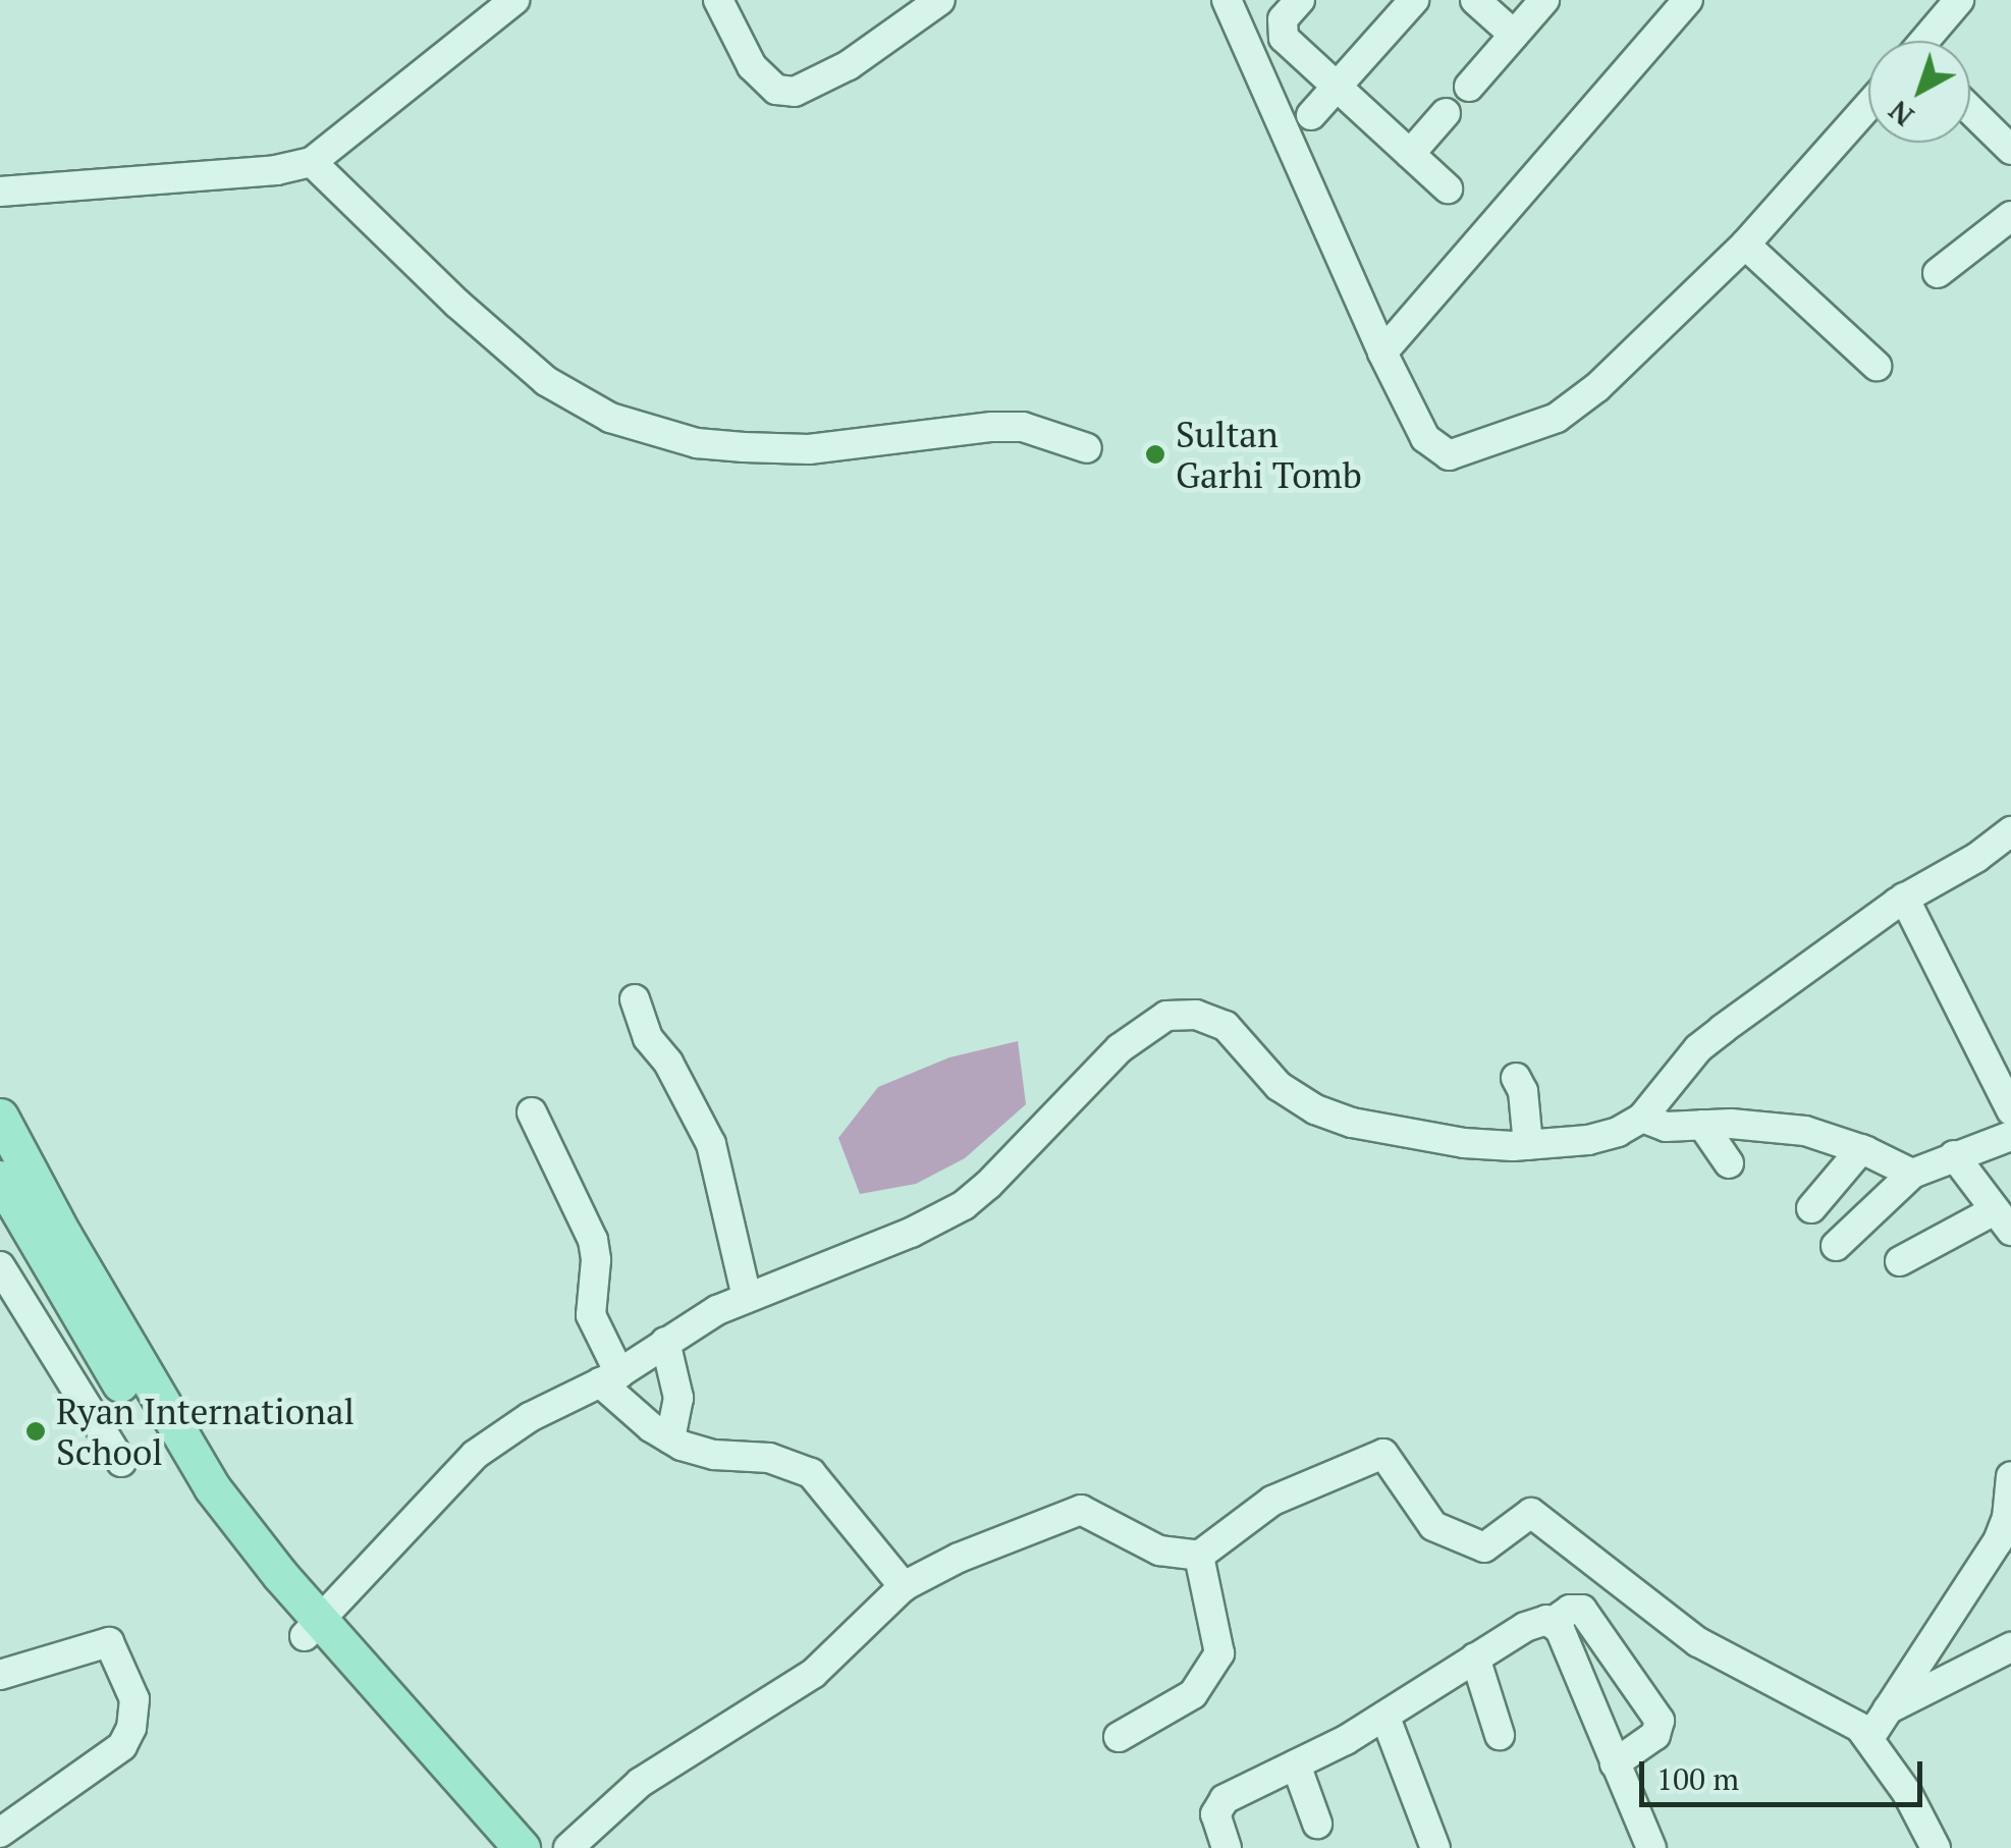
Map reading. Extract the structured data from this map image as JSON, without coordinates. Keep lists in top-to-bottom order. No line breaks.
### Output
{"places":["Sultan Garhi Tomb","Ryan International School"],"scale_bar":"100 m","north":"bottom left"}
